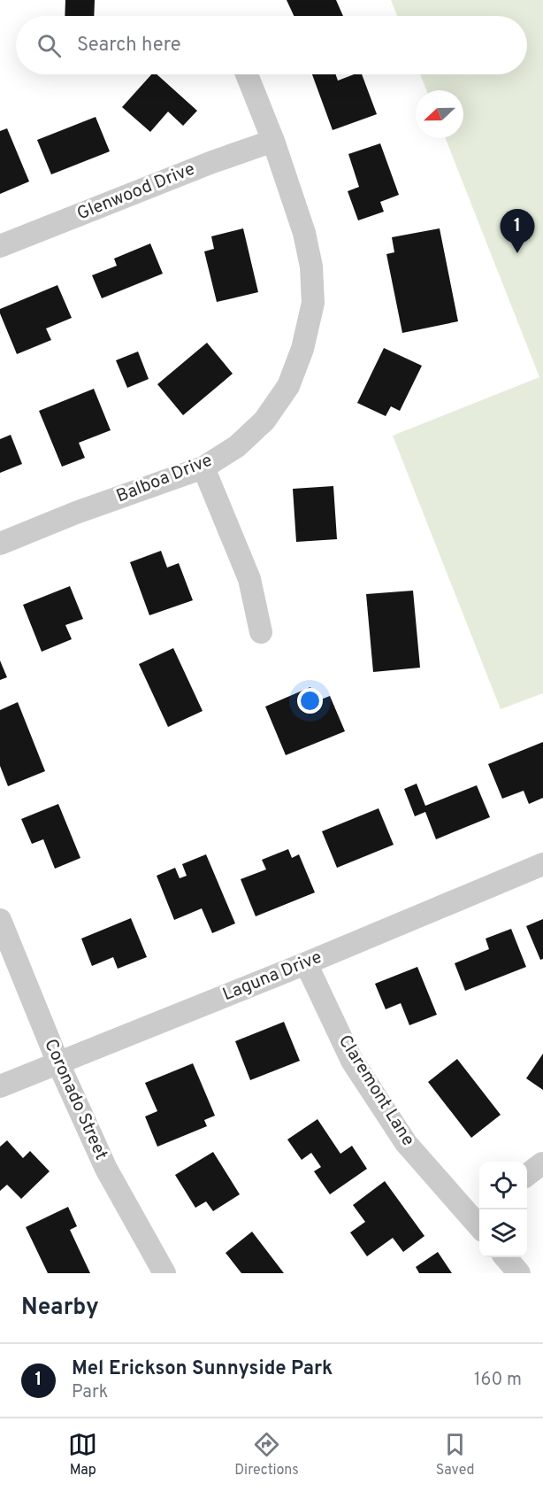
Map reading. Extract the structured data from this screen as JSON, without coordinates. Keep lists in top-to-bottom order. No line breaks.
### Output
{"streets":{"street":["Glenwood Drive","Balboa Drive","Laguna Drive","Claremont Lane","Coronado Street"]},"crossings":[["Glenwood Drive","Balboa Drive"],["Laguna Drive","Claremont Lane"],["Laguna Drive","Coronado Street"]],"north":"left","page":{"search":"Search here","pins":"1","heading":"Nearby","list":[{"mark":"1","name":"Mel Erickson Sunnyside Park","note":"Park","value":"160 m"}],"nav":["Map","Directions","Saved"]}}
